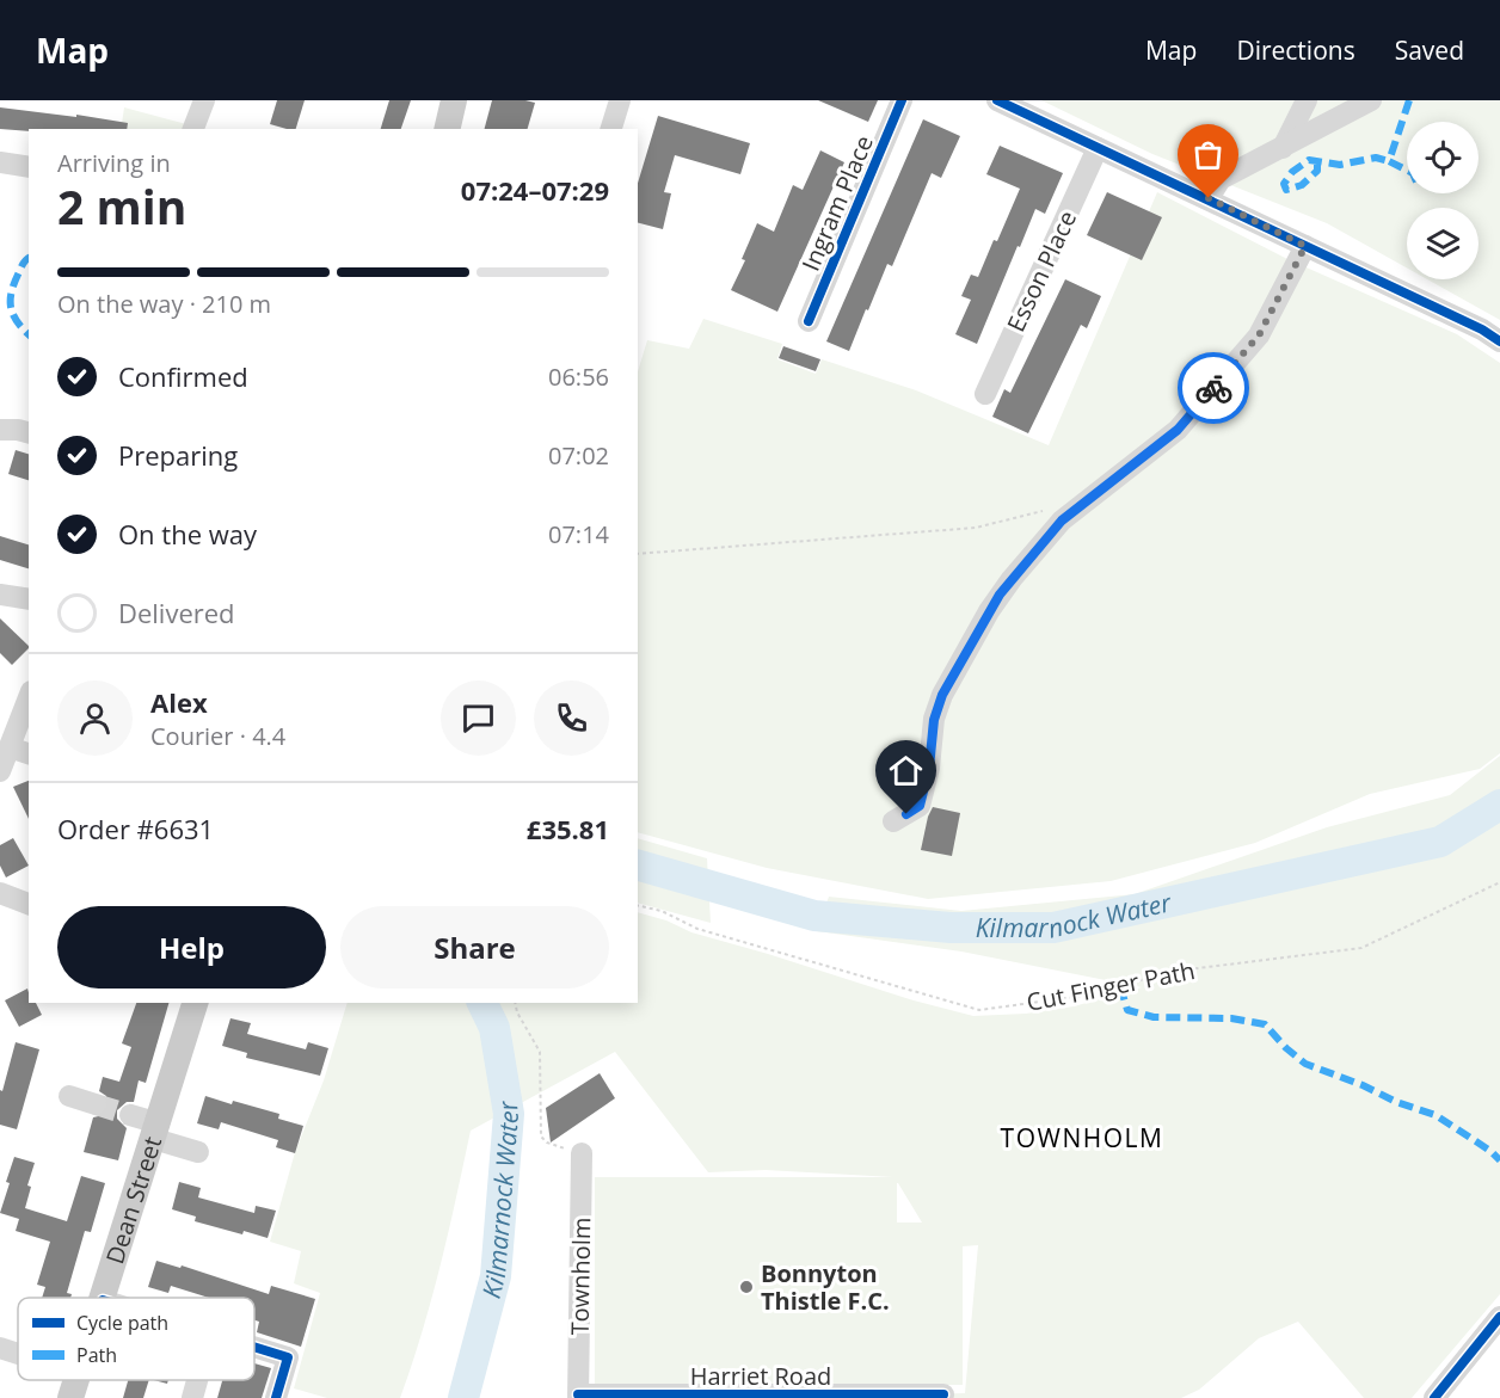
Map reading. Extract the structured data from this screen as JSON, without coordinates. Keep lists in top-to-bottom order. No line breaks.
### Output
{"streets":{"main road":["Dean Street"],"street":["Ingram Place","Esson Place","Townholm","Harriet Road"],"path":["Cut Finger Path"]},"crossings":[["Townholm","Harriet Road"]],"districts":["TOWNHOLM"],"water":["Kilmarnock Water"],"places":["Bonnyton Thistle F.C."],"legend":["Cycle path","Path"],"page":{"header":"Map","nav":["Map","Directions","Saved"],"heading":["2 min","Arriving in","07:24–07:29"],"panel":["Alex","Courier · 4.4","Order #6631","£35.81"],"bar":"On the way · 210 m","list":[["Confirmed","06:56"],["Preparing","07:02"],["On the way","07:14"],"Delivered"],"buttons":["Help","Share"]}}
